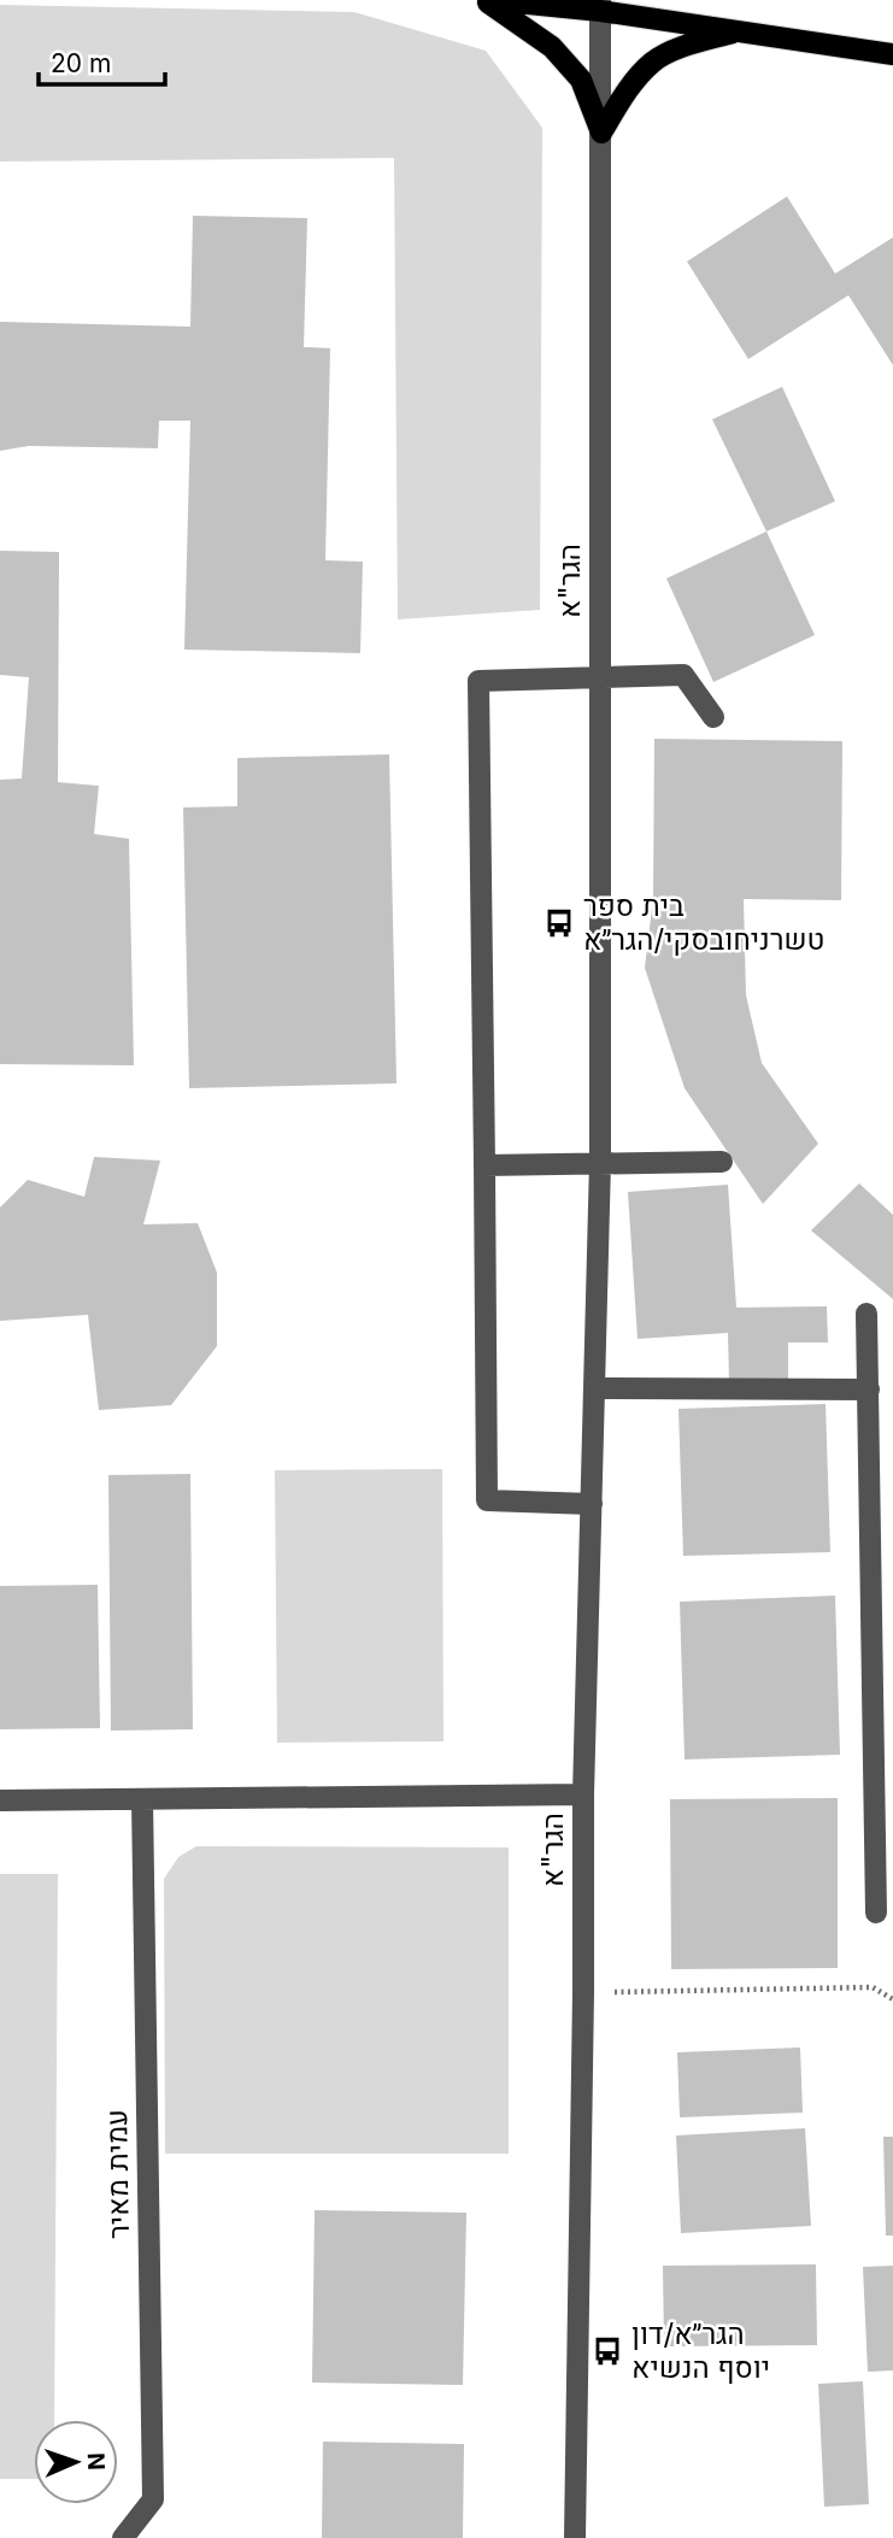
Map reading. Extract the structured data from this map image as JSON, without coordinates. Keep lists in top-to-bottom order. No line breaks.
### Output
{"streets":{"street":["הגר\"א","עמית מאיר"]},"places":{"bus stop":["בית ספר טשרניחובסקי/הגר״א","הגר״א/דון יוסף הנשיא"]},"scale_bar":"20 m","north":"right"}
